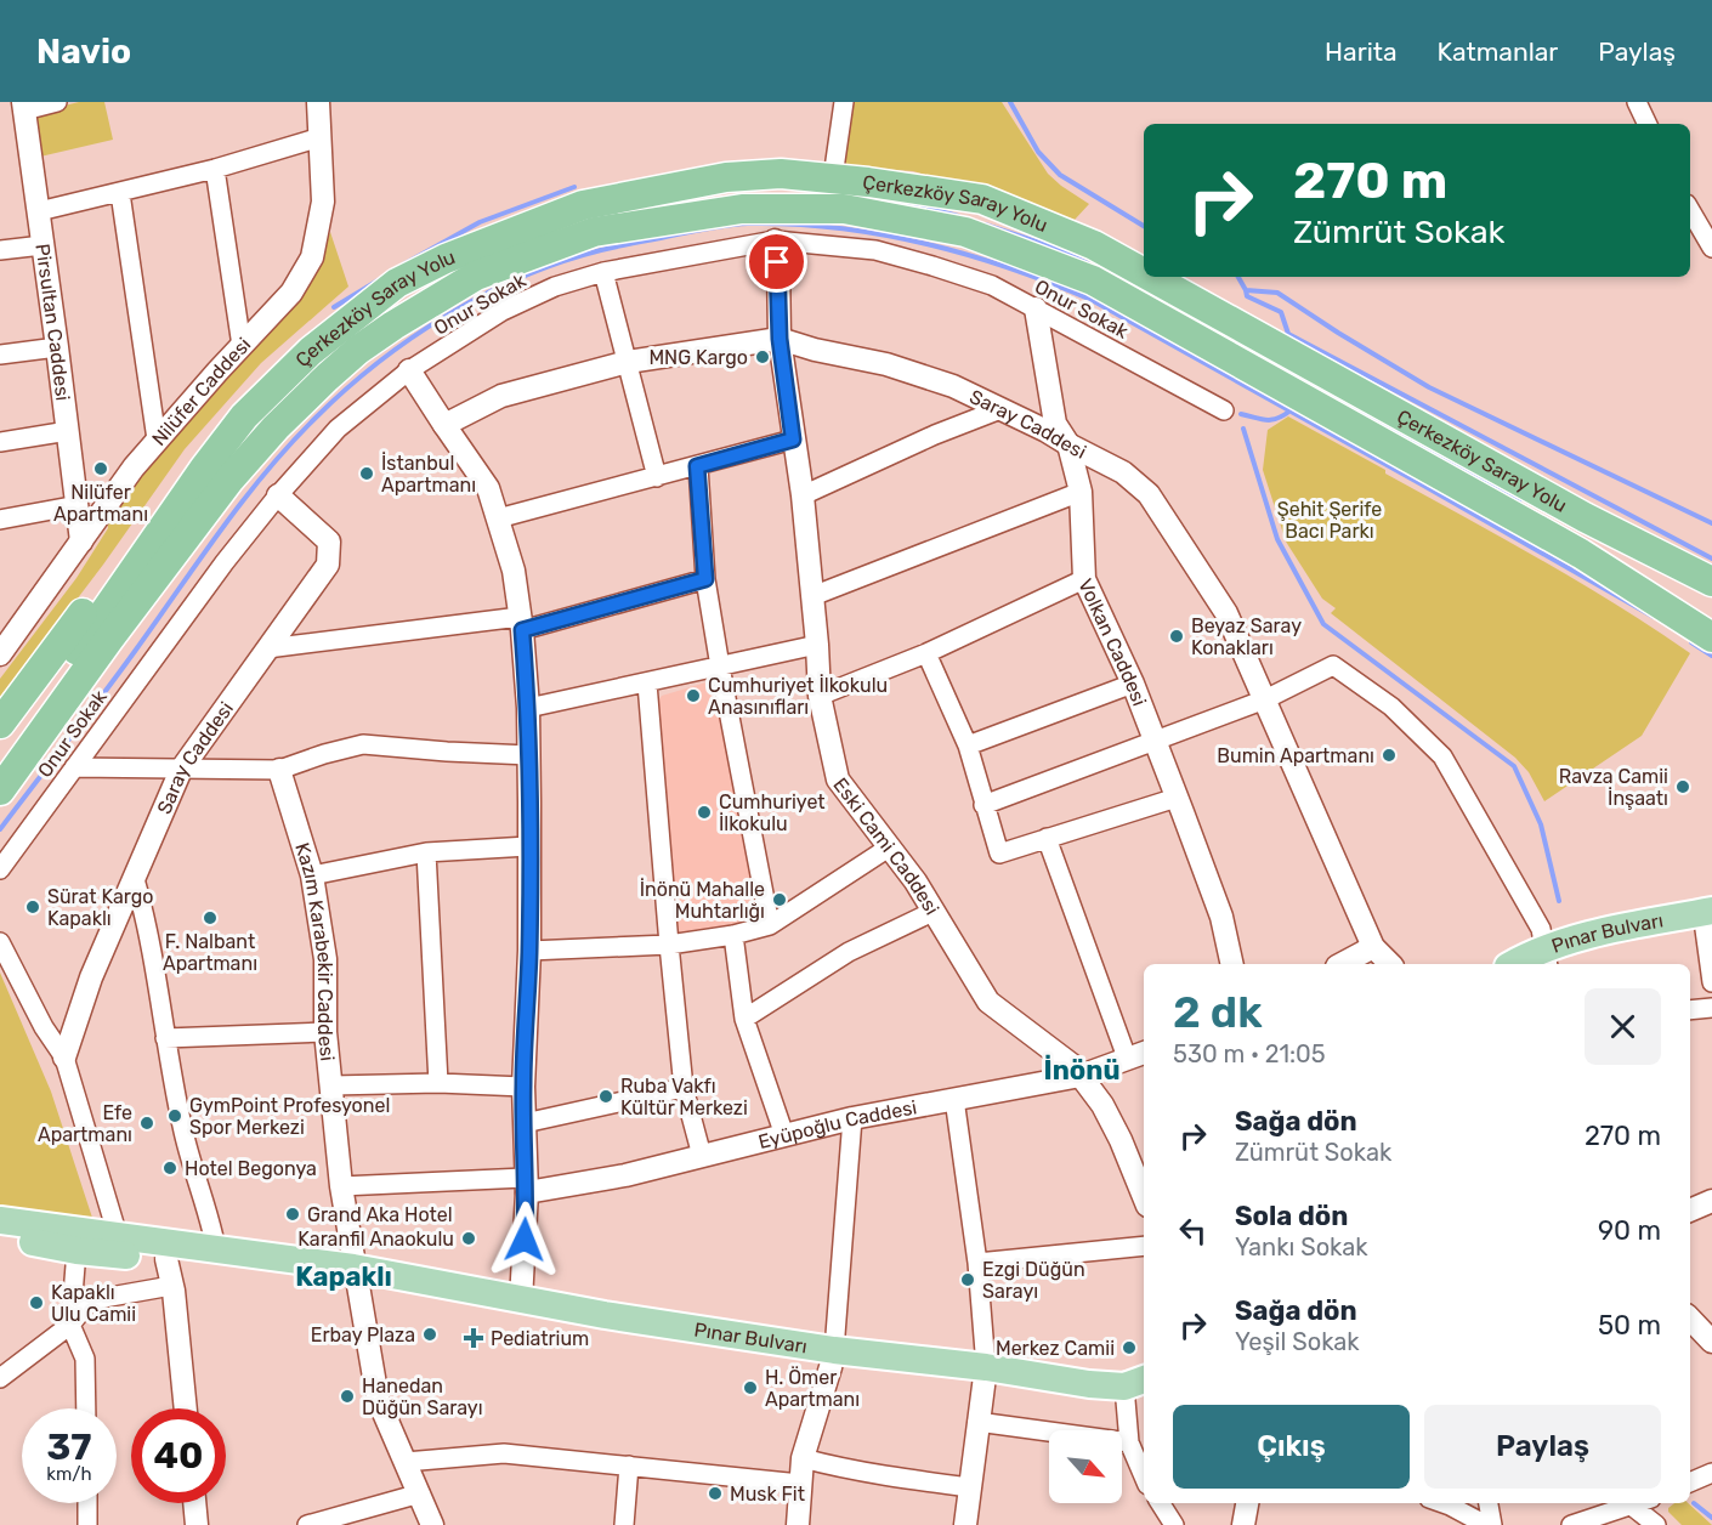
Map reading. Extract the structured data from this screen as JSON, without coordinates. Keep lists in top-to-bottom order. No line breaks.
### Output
{"streets":{"highway":["Çerkezköy Saray Yolu"],"main road":["Pınar Bulvarı"],"street":["Onur Sokak","Pirsultan Caddesi","Nilüfer Caddesi","Saray Caddesi","Volkan Caddesi","Eski Cami Caddesi","Kazım Karabekir Caddesi","Eyüpoğlu Caddesi"]},"crossings":[["Onur Sokak","Saray Caddesi"],["Onur Sokak","Volkan Caddesi"],["Onur Sokak","Eski Cami Caddesi"],["Pirsultan Caddesi","Nilüfer Caddesi"],["Saray Caddesi","Volkan Caddesi"],["Saray Caddesi","Eski Cami Caddesi"],["Eski Cami Caddesi","Eyüpoğlu Caddesi"],["Pınar Bulvarı","Kazım Karabekir Caddesi"]],"districts":["İnönü","Kapaklı"],"parks":["Şehit Şerife Bacı Parkı"],"places":{"other":["MNG Kargo","Nilüfer Apartmanı","İstanbul Apartmanı","Beyaz Saray Konakları","Cumhuriyet İlkokulu Anasınıfları","Bumin Apartmanı","Ravza Camii İnşaatı","Cumhuriyet İlkokulu","İnönü Mahalle Muhtarlığı","Sürat Kargo Kapaklı","F. Nalbant Apartmanı","Ruba Vakfı Kültür Merkezi","GymPoint Profesyonel Spor Merkezi","Efe Apartmanı","Hotel Begonya","Grand Aka Hotel","Karanfil Anaokulu","Ezgi Düğün Sarayı","Kapaklı Ulu Camii","Erbay Plaza","Merkez Camii","H. Ömer Apartmanı","Hanedan Düğün Sarayı","Musk Fit"],"health":["Pediatrium"]},"north":"bottom right","page":{"header":"Navio","nav":["Harita","Katmanlar","Paylaş"],"turn":["270 m","Zümrüt Sokak"],"heading":["2 dk","530 m · 21:05"],"list":[{"name":"Sağa dön","note":"Zümrüt Sokak","value":"270 m"},{"name":"Sola dön","note":"Yankı Sokak","value":"90 m"},{"name":"Sağa dön","note":"Yeşil Sokak","value":"50 m"}],"buttons":["Çıkış","Paylaş"],"speed":"37 km/h","limit":"40"}}
